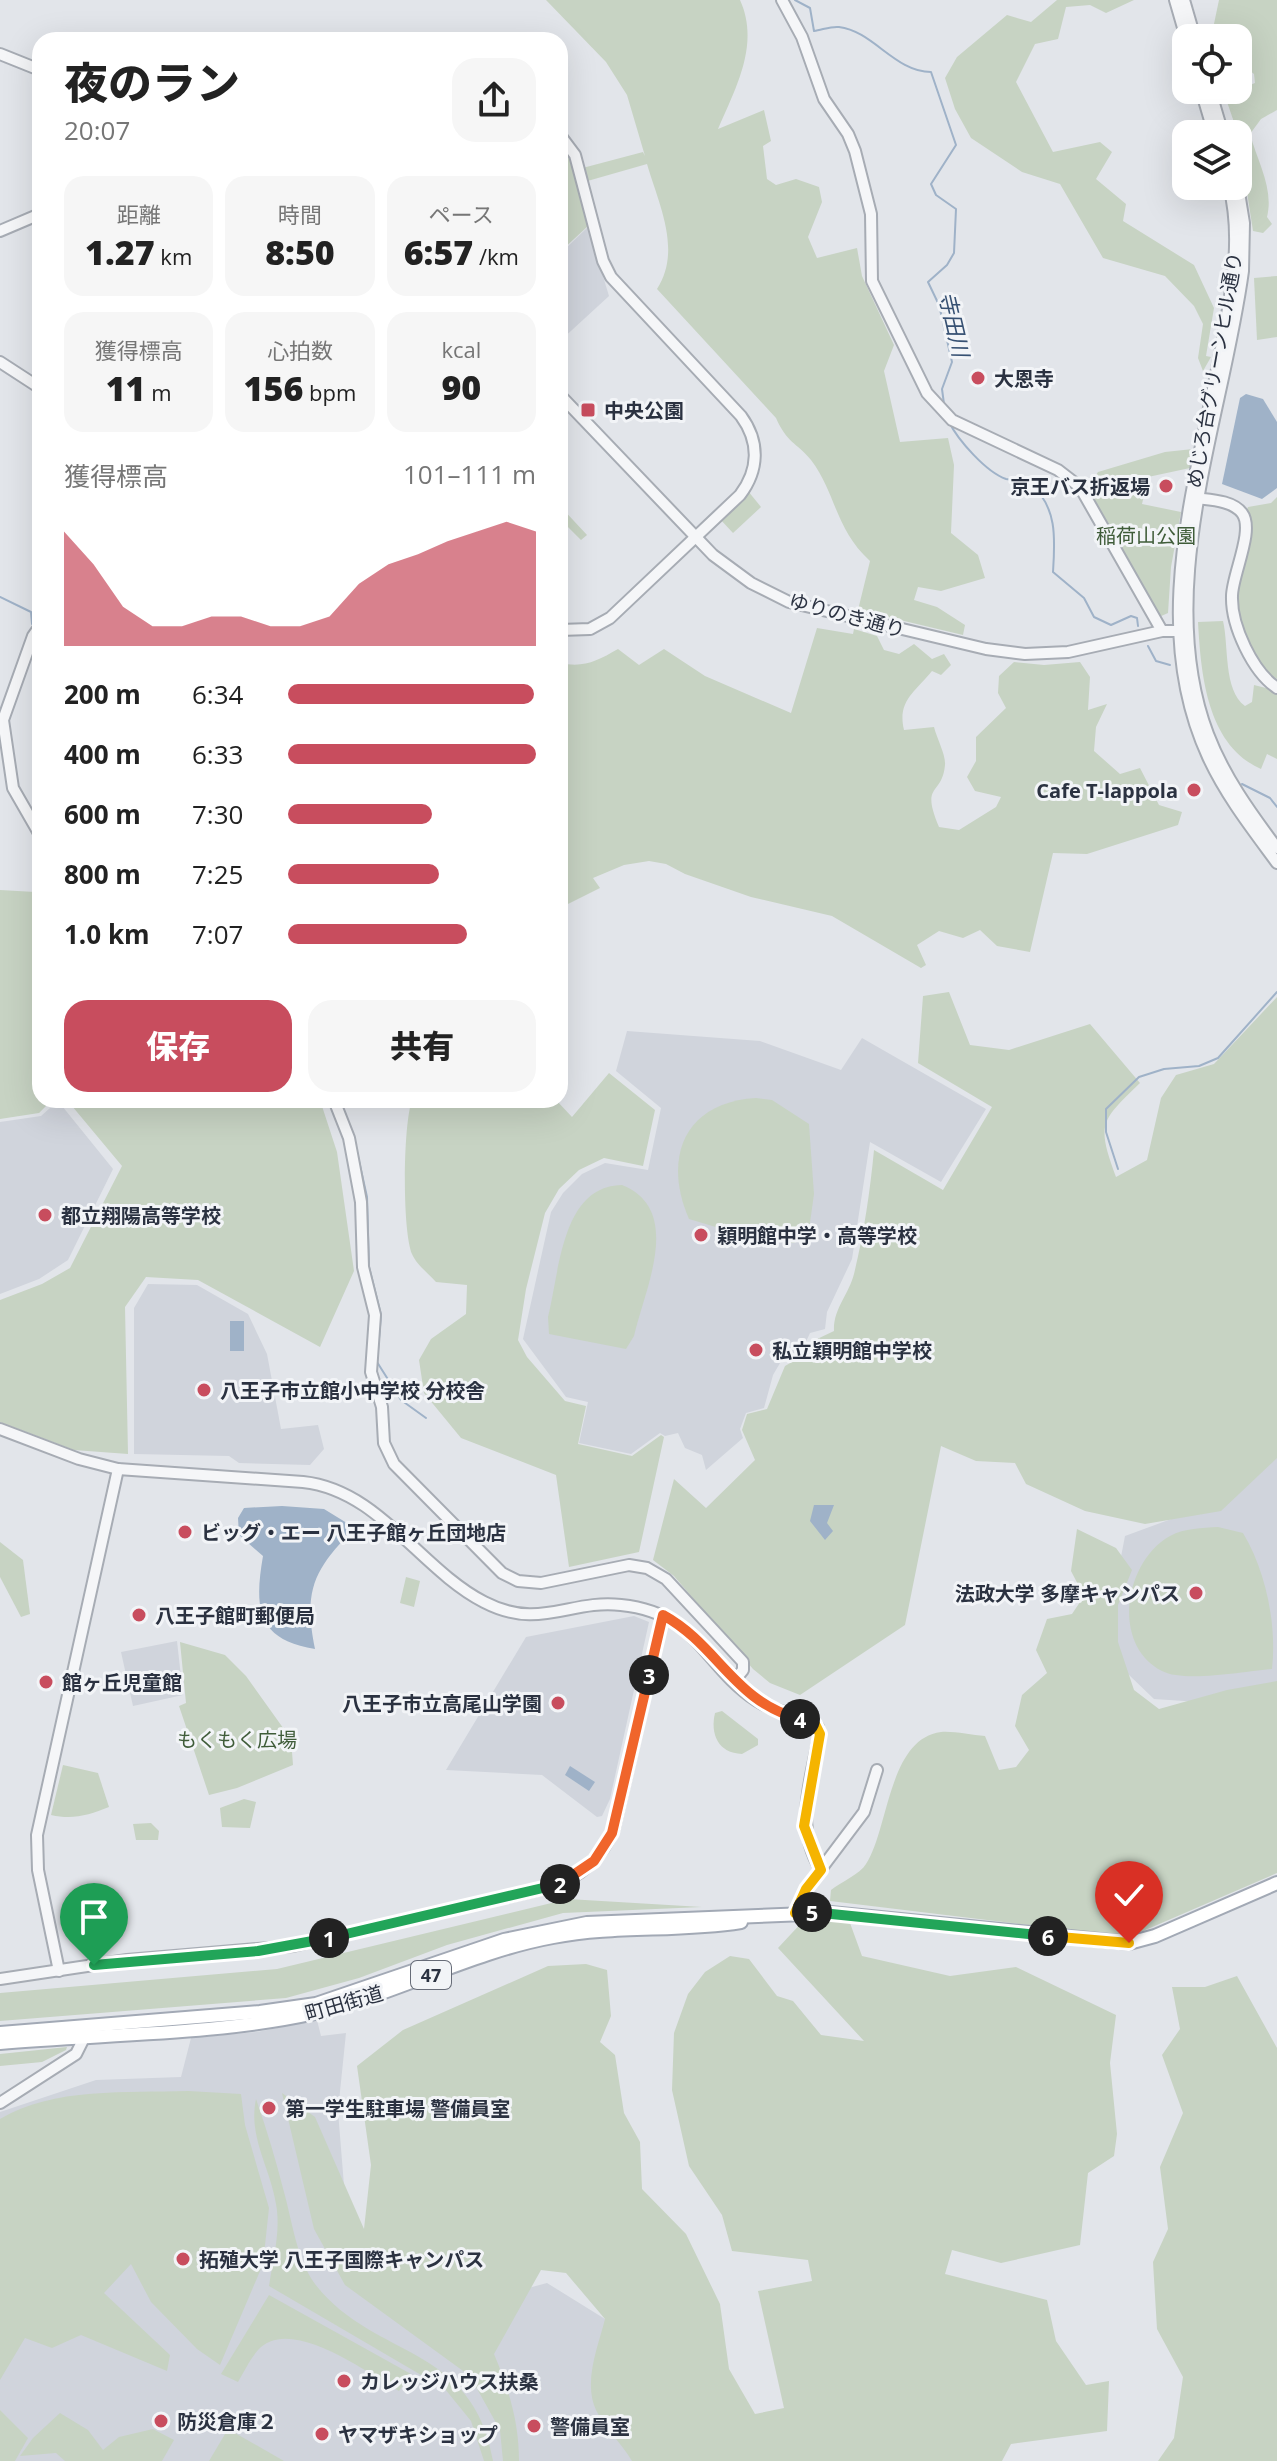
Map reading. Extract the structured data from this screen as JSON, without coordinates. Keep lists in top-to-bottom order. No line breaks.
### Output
{"streets":{"main road":["47","町田街道"],"street":["めじろ台グリーンヒル通り","ゆりのき通り"]},"crossings":[["めじろ台グリーンヒル通り","ゆりのき通り"]],"water":["寺田川"],"parks":["稲荷山公園","もくもく広場"],"places":{"other":["大恩寺","京王バス折返場","Cafe T-lappola","都立翔陽高等学校","穎明館中学・高等学校","私立穎明館中学校","八王子市立館小中学校 分校舎","ビッグ・エー 八王子館ヶ丘団地店","法政大学 多摩キャンパス","八王子館町郵便局","館ヶ丘児童館","八王子市立高尾山学園","第一学生駐車場 警備員室","拓殖大学 八王子国際キャンパス","カレッジハウス扶桑","防災倉庫２","警備員室","ヤマザキショップ"],"transit":["中央公園"]},"page":{"heading":["夜のラン","20:07"],"stats":[["距離","1.27 km"],["時間","8:50"],["ペース","6:57 /km"],["獲得標高","11 m"],["心拍数","156 bpm"],["kcal","90"]],"chart":["獲得標高","101–111 m"],"list":[{"name":"200 m","note":"6:34"},{"name":"400 m","note":"6:33"},{"name":"600 m","note":"7:30"},{"name":"800 m","note":"7:25"},{"name":"1.0 km","note":"7:07"}],"buttons":["保存","共有"],"pins":["3","4","2","5","6","1"]}}
